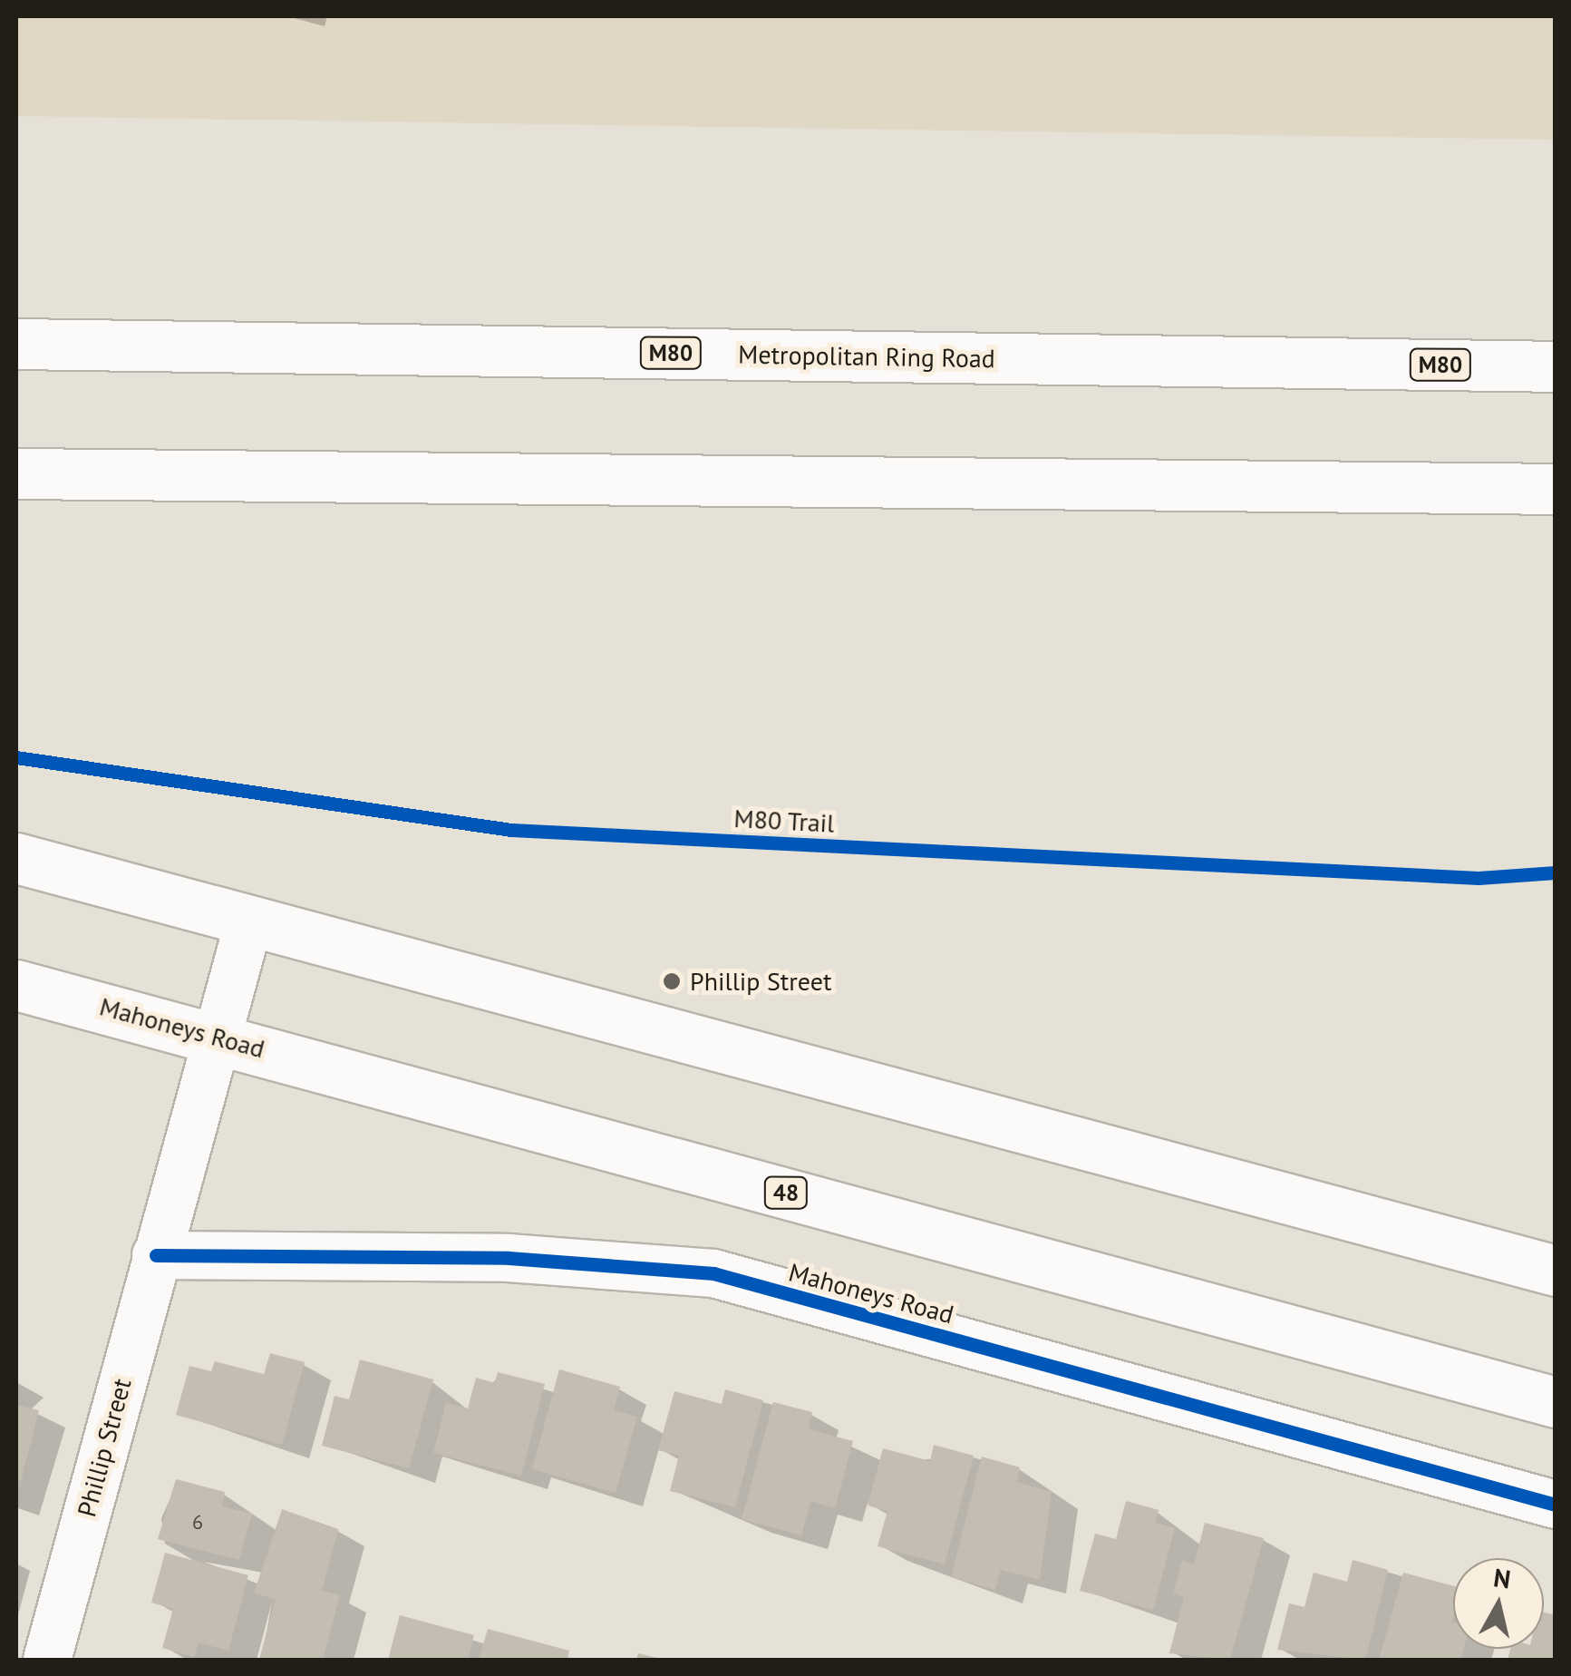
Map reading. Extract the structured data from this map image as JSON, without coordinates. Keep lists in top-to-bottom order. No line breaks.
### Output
{"streets":{"main road":["M80","Metropolitan Ring Road","Mahoneys Road","48"],"street":["Phillip Street"],"cycle path":["M80 Trail"]},"crossings":[["Mahoneys Road","Phillip Street"]],"places":["Phillip Street"],"house_numbers":["6"],"north":"top"}
